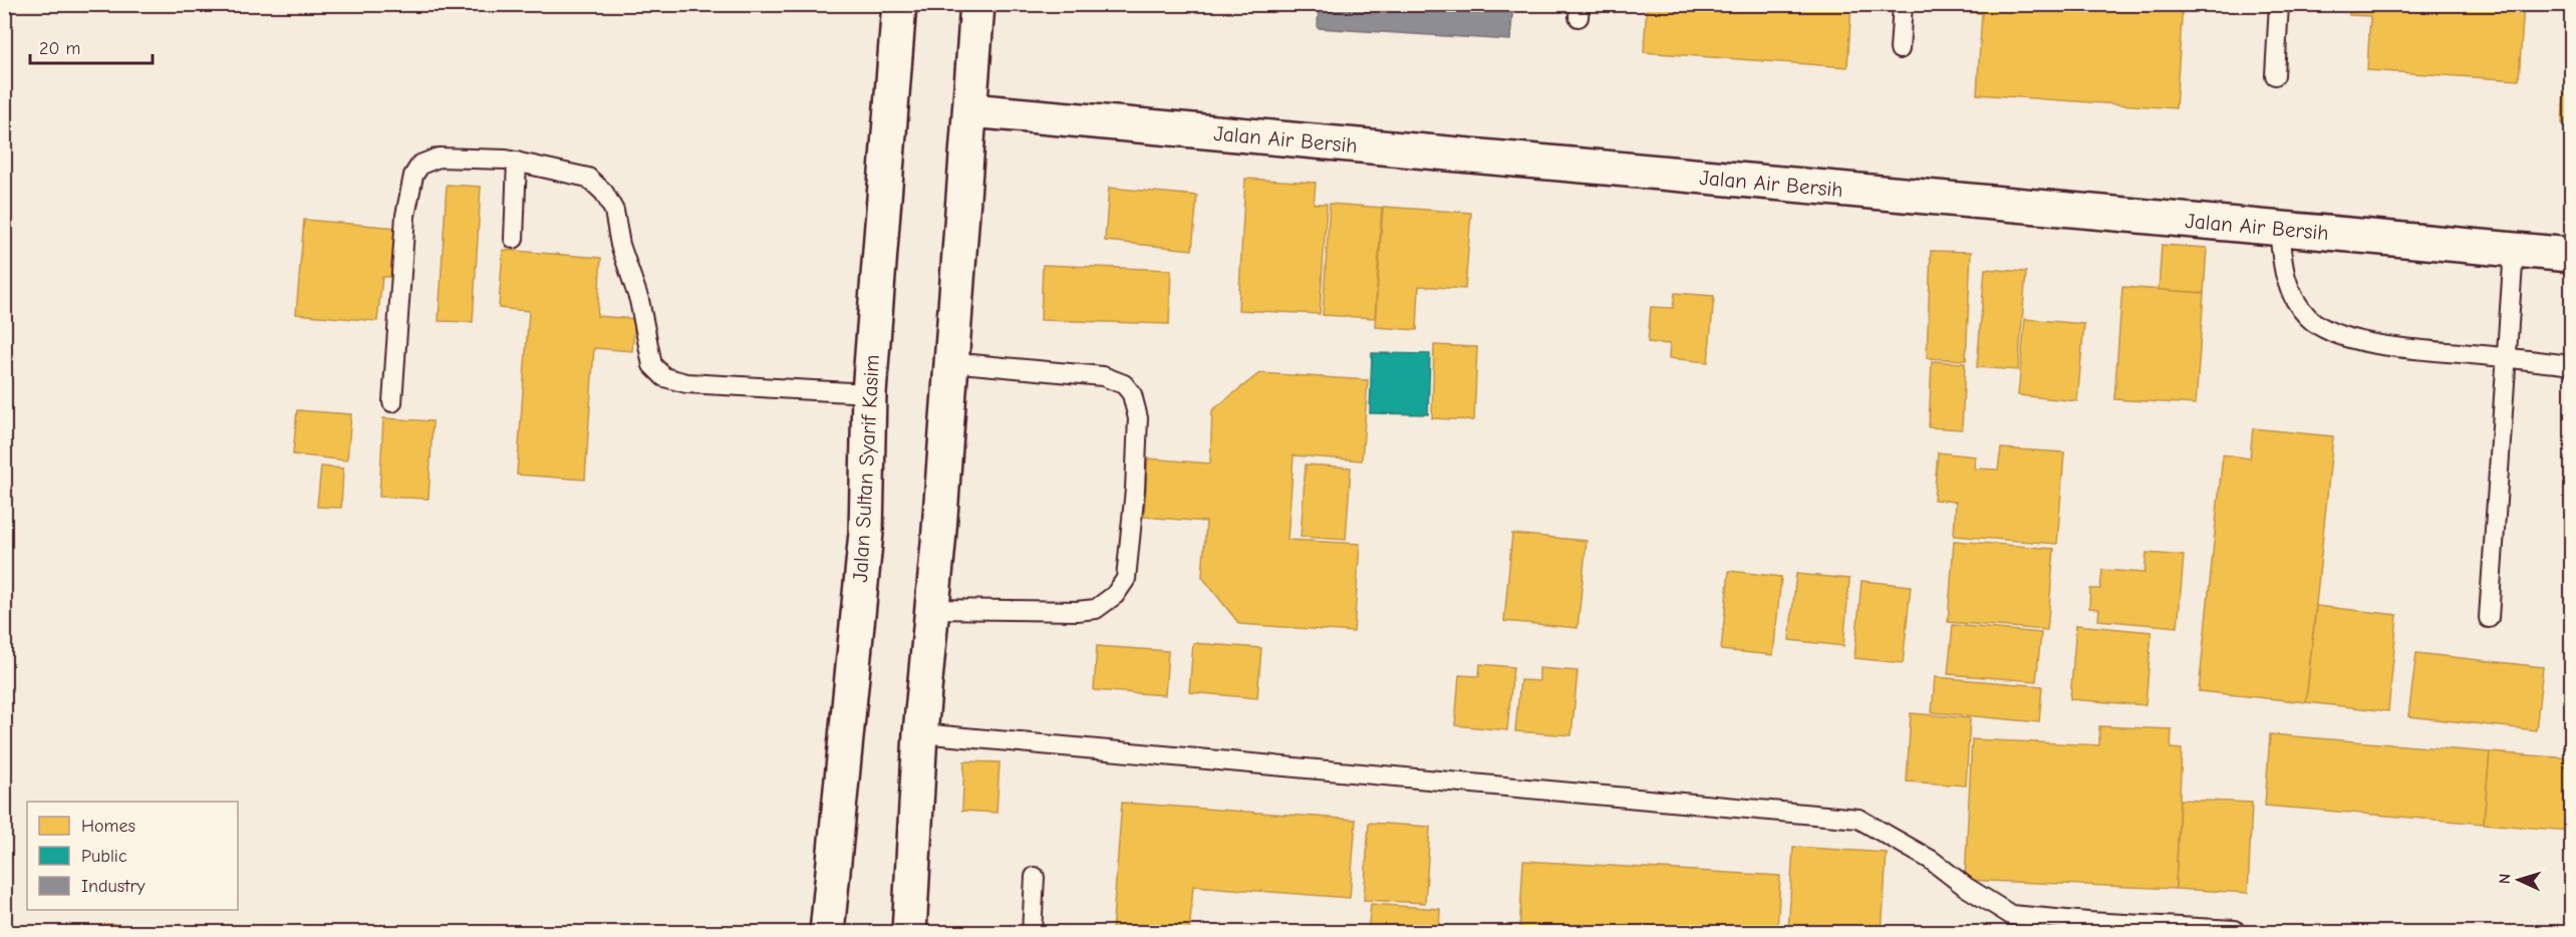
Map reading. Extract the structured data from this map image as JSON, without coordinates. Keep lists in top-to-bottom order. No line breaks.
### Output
{"streets":{"street":["Jalan Air Bersih","Jalan Sultan Syarif Kasim"]},"legend":["Homes","Public","Industry"],"scale_bar":"20 m","north":"left"}
